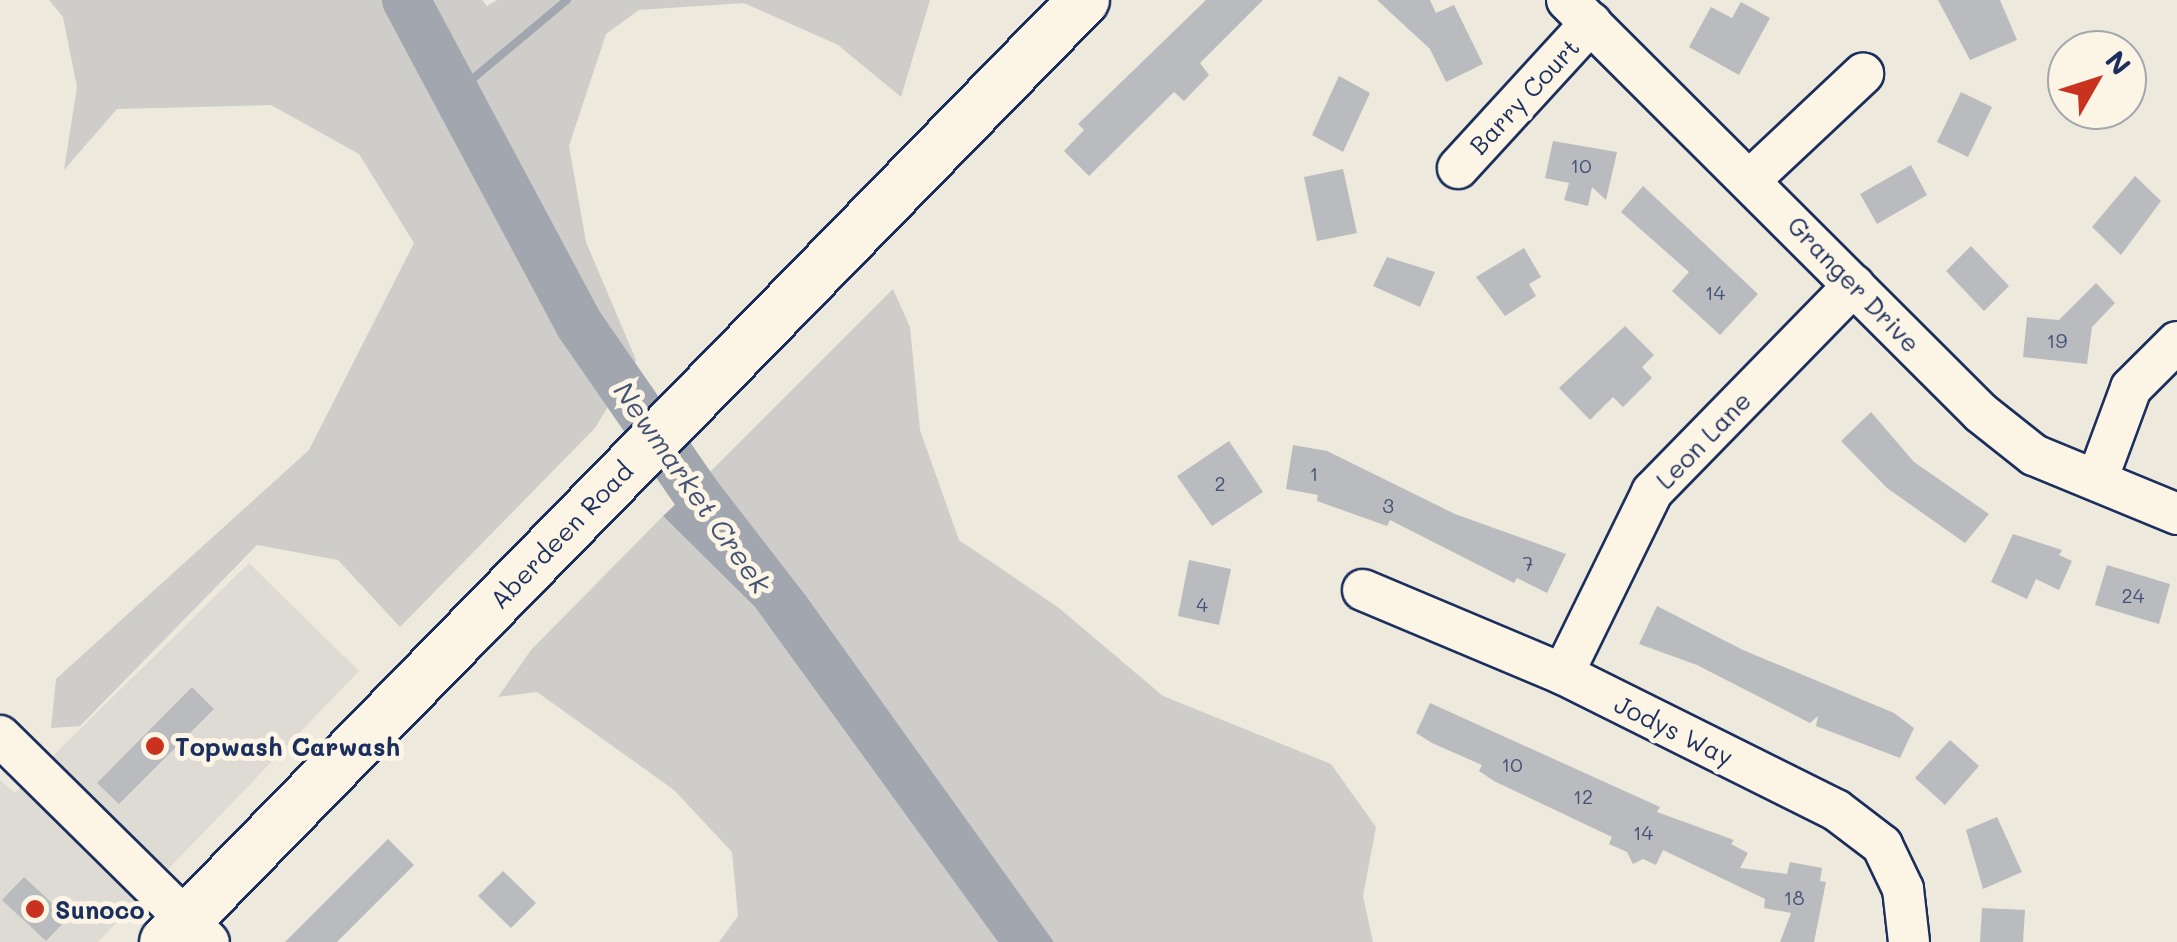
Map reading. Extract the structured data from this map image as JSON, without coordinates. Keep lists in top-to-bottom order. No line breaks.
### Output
{"streets":{"main road":["Aberdeen Road"],"street":["Barry Court","Granger Drive","Leon Lane","Jodys Way"]},"crossings":[["Barry Court","Granger Drive"],["Granger Drive","Leon Lane"],["Leon Lane","Jodys Way"]],"water":["Newmarket Creek"],"places":["Topwash Carwash","Sunoco"],"house_numbers":["10","14","19","1","2","3","7","24","4","10","12","14","18"],"north":"top right"}
